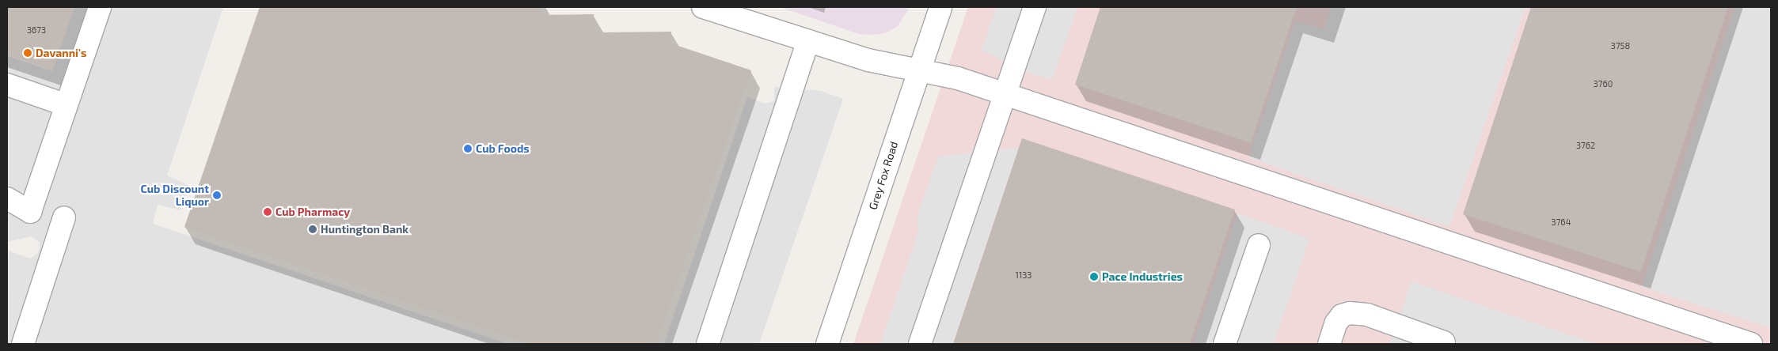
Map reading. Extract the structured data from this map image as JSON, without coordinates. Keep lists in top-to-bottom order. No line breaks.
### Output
{"streets":{"street":["Grey Fox Road"]},"places":["Davanni's","Cub Foods","Cub Discount Liquor","Cub Pharmacy","Huntington Bank","Pace Industries"],"house_numbers":["3673","3758","3760","3762","3764","1133"]}
